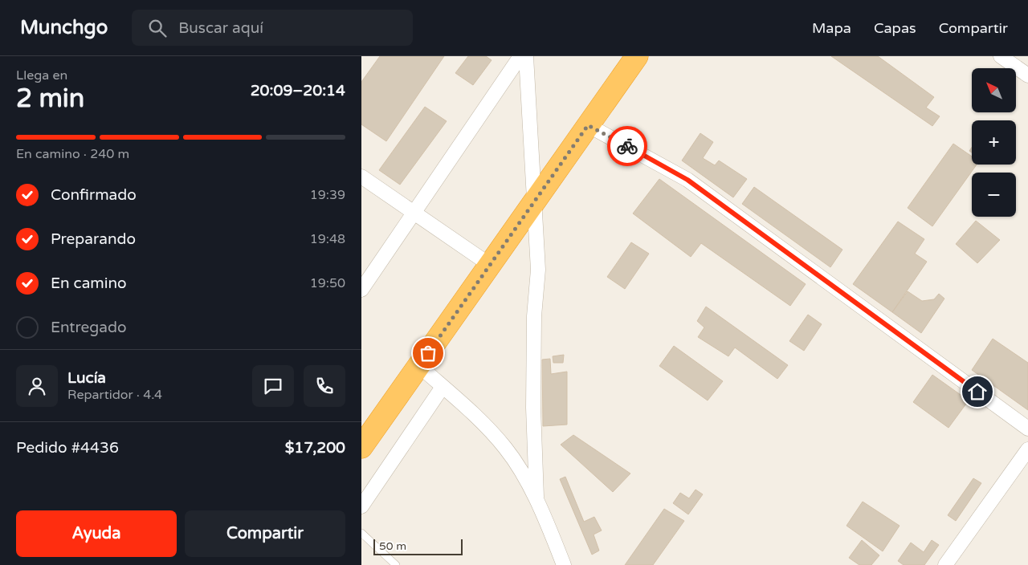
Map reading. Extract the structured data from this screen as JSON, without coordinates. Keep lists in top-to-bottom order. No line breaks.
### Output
{"scale_bar":"50 m","north":"top left","page":{"header":"Munchgo","search":"Buscar aquí","nav":["Mapa","Capas","Compartir"],"heading":["2 min","Llega en","20:09–20:14"],"panel":["Lucía","Repartidor · 4.4","Pedido #4436","$17,200"],"map_buttons":["+","−"],"bar":"En camino · 240 m","list":[["Confirmado","19:39"],["Preparando","19:48"],["En camino","19:50"],"Entregado"],"buttons":["Ayuda","Compartir"],"scale":"50 m"}}
